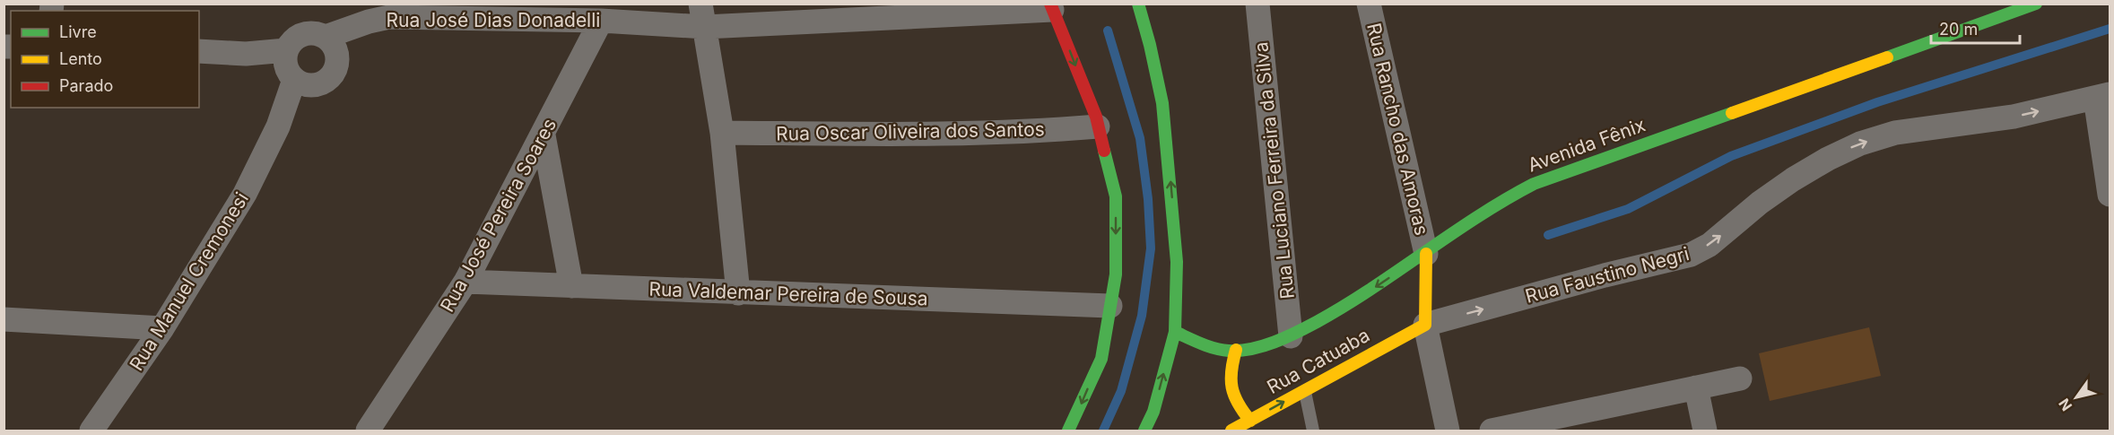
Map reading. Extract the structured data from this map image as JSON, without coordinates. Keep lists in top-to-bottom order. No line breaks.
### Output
{"streets":{"street":["Rua José Dias Donadelli","Rua Rancho das Amoras","Rua Oscar Oliveira dos Santos","Avenida Fênix","Rua Luciano Ferreira da Silva","Rua José Pereira Soares","Rua Faustino Negri","Rua Manuel Cremonesi","Rua Valdemar Pereira de Sousa","Rua Catuaba"]},"crossings":[["Rua José Dias Donadelli","Rua José Pereira Soares"],["Rua José Dias Donadelli","Rua Manuel Cremonesi"],["Rua Rancho das Amoras","Avenida Fênix"],["Avenida Fênix","Rua Luciano Ferreira da Silva"],["Rua José Pereira Soares","Rua Valdemar Pereira de Sousa"],["Rua Faustino Negri","Rua Catuaba"]],"legend":["Livre","Lento","Parado"],"scale_bar":"20 m","north":"bottom left"}
